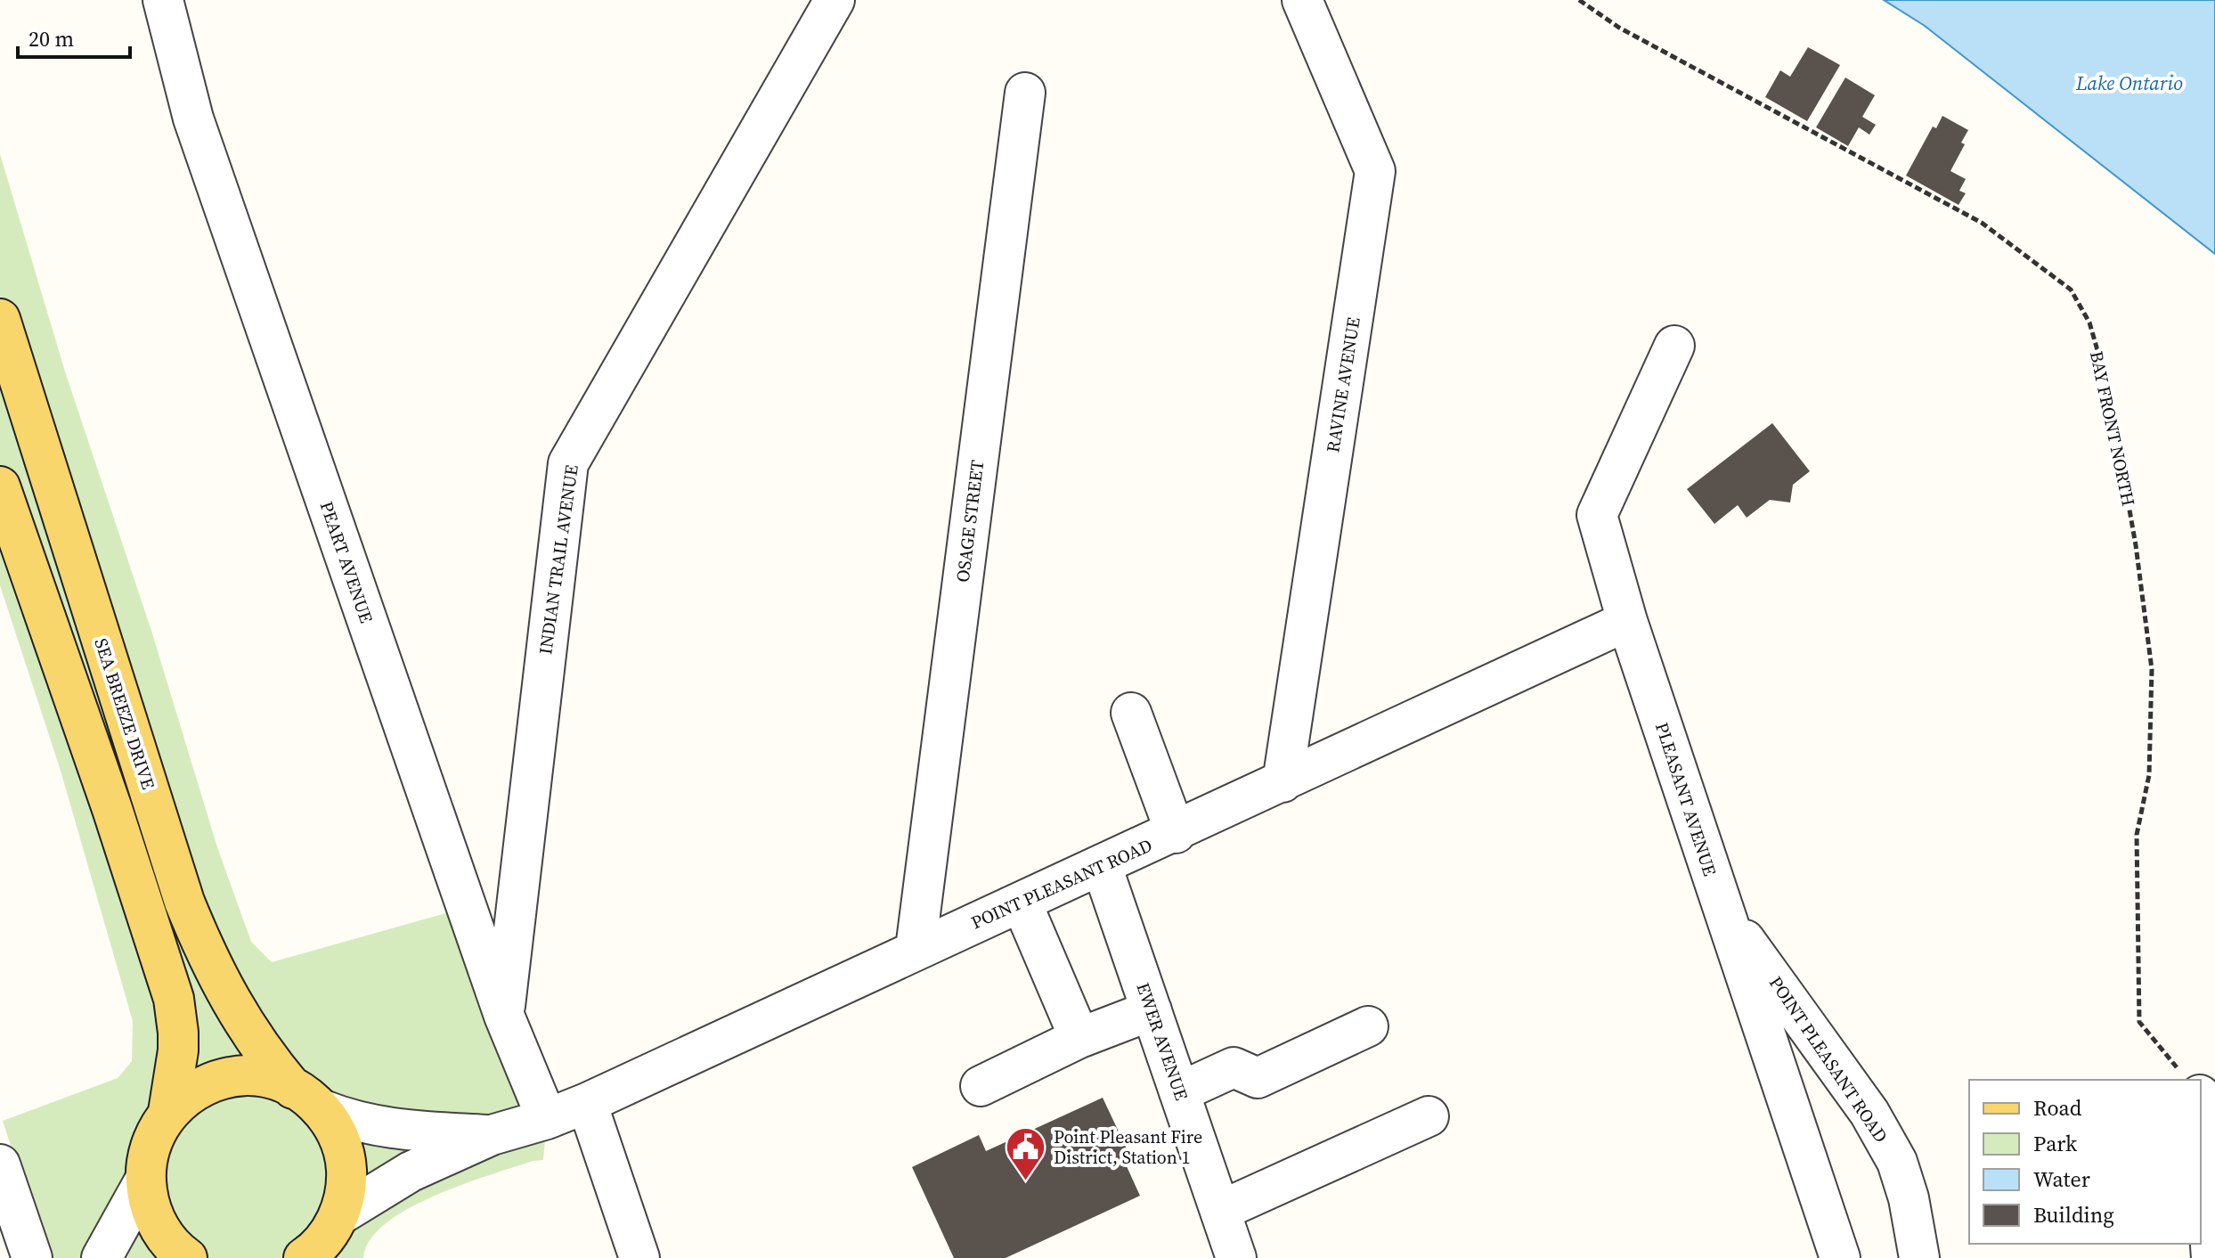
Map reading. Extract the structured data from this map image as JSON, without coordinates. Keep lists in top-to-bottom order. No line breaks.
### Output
{"streets":{"main road":["SEA BREEZE DRIVE"],"street":["RAVINE AVENUE","OSAGE STREET","INDIAN TRAIL AVENUE","PEART AVENUE","PLEASANT AVENUE","POINT PLEASANT ROAD","EWER AVENUE"],"path":["BAY FRONT NORTH"]},"crossings":[["RAVINE AVENUE","POINT PLEASANT ROAD"],["OSAGE STREET","POINT PLEASANT ROAD"],["INDIAN TRAIL AVENUE","PEART AVENUE"],["PEART AVENUE","POINT PLEASANT ROAD"],["SEA BREEZE DRIVE","POINT PLEASANT ROAD"],["PLEASANT AVENUE","POINT PLEASANT ROAD"],["POINT PLEASANT ROAD","EWER AVENUE"]],"water":["Lake Ontario"],"places":{"public building":["Point Pleasant Fire District, Station 1"]},"legend":["Road","Park","Water","Building"],"scale_bar":"20 m"}
